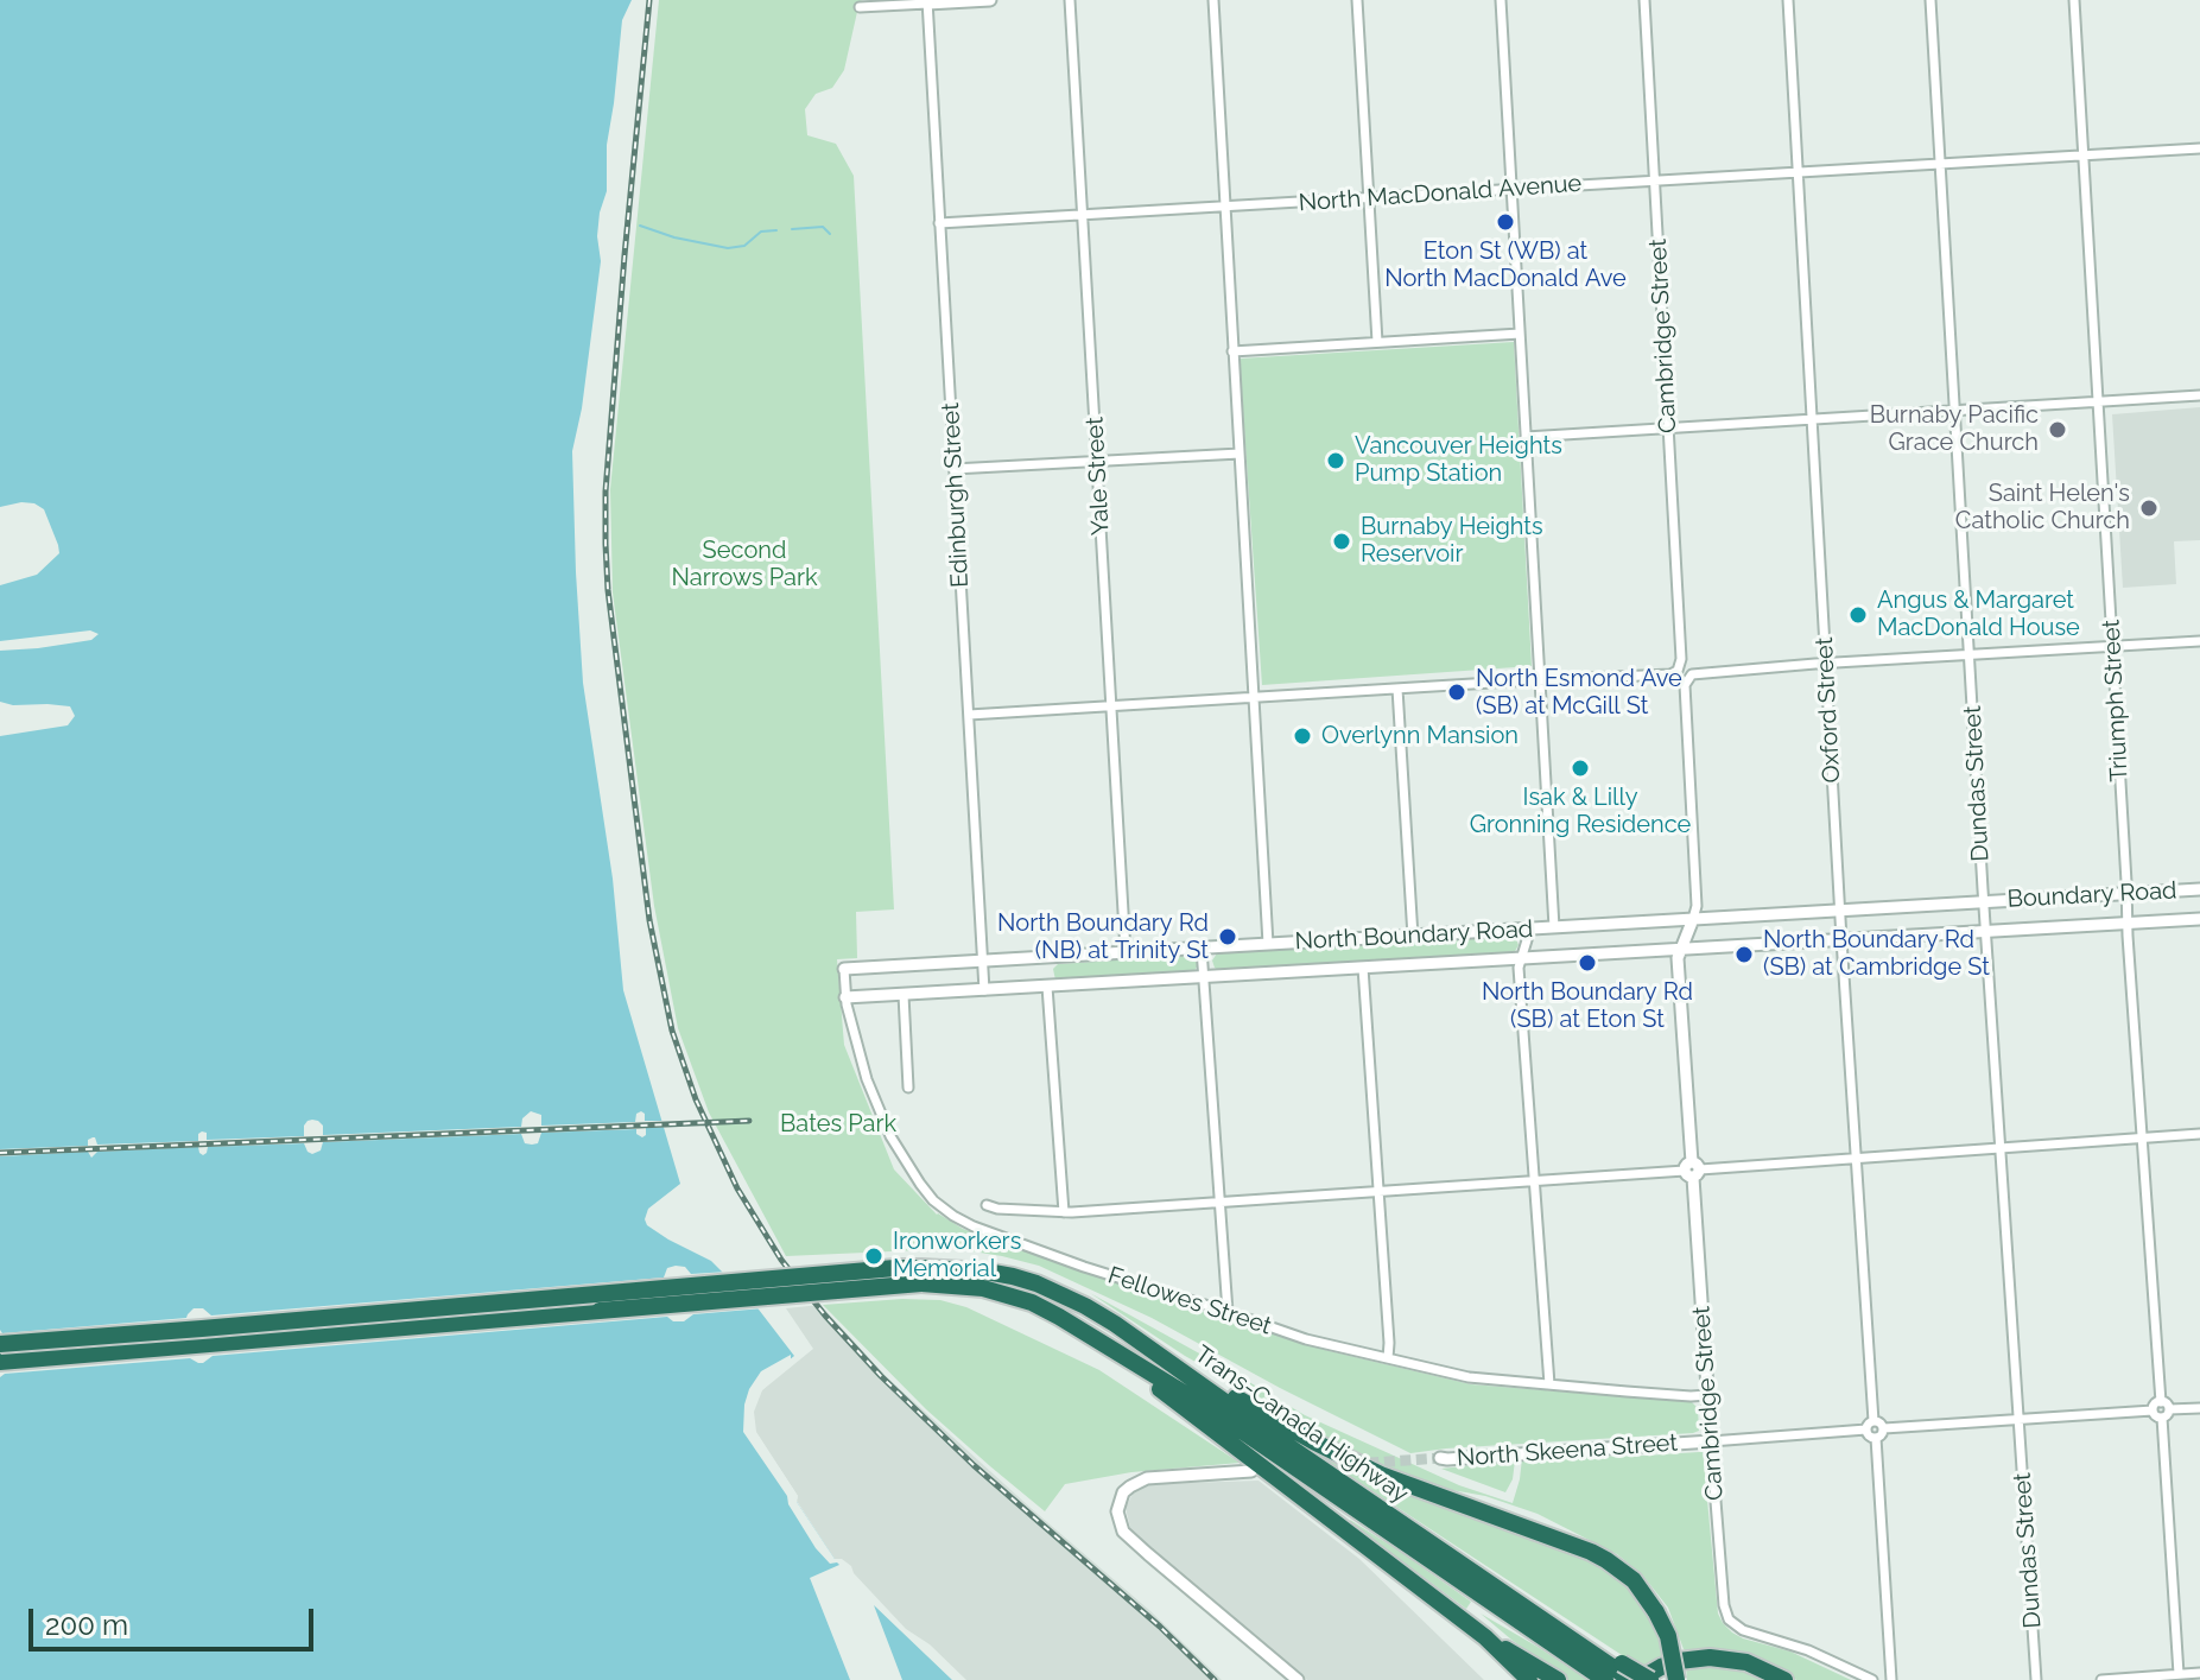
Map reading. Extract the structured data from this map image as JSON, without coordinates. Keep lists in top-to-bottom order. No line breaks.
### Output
{"streets":{"highway":["Trans-Canada Highway"],"street":["North MacDonald Avenue","Cambridge Street","Yale Street","Edinburgh Street","Triumph Street","Oxford Street","Dundas Street","Boundary Road","North Boundary Road","Fellowes Street","North Skeena Street"]},"crossings":[["North MacDonald Avenue","Cambridge Street"],["North MacDonald Avenue","Yale Street"],["North MacDonald Avenue","Edinburgh Street"],["North MacDonald Avenue","Triumph Street"],["North MacDonald Avenue","Oxford Street"],["North MacDonald Avenue","Dundas Street"],["Cambridge Street","Oxford Street"],["Cambridge Street","North Boundary Road"],["Cambridge Street","Fellowes Street"],["Cambridge Street","North Skeena Street"],["Yale Street","North Boundary Road"],["Edinburgh Street","North Boundary Road"],["Triumph Street","Boundary Road"],["Oxford Street","North Boundary Road"],["Oxford Street","North Skeena Street"],["Dundas Street","Boundary Road"],["Dundas Street","North Boundary Road"],["Boundary Road","North Boundary Road"],["North Boundary Road","Fellowes Street"]],"parks":["Second Narrows Park","Bates Park"],"places":["Eton St (WB) at North MacDonald Ave","Burnaby Pacific Grace Church","Vancouver Heights Pump Station","Saint Helen's Catholic Church","Burnaby Heights Reservoir","Angus & Margaret MacDonald House","North Esmond Ave (SB) at McGill St","Overlynn Mansion","Isak & Lilly Gronning Residence","North Boundary Rd (NB) at Trinity St","North Boundary Rd (SB) at Cambridge St","North Boundary Rd (SB) at Eton St","Ironworkers Memorial"],"scale_bar":"200 m"}
